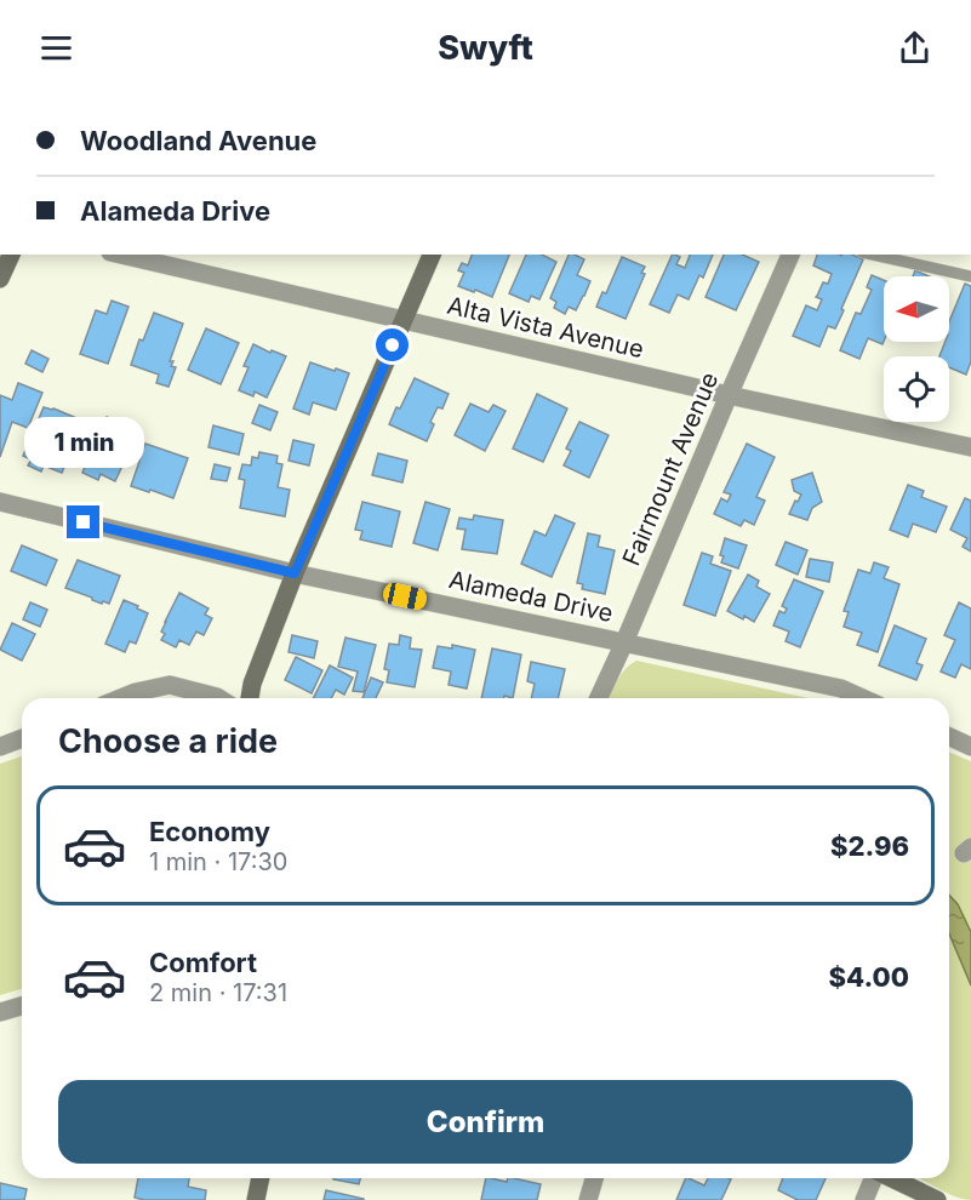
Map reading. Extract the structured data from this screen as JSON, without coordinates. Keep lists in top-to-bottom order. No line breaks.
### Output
{"streets":{"street":["Alta Vista Avenue","Fairmount Avenue","Alameda Drive"]},"crossings":[["Alta Vista Avenue","Fairmount Avenue"],["Fairmount Avenue","Alameda Drive"]],"north":"left","page":{"header":"Swyft","banner":["Woodland Avenue","Alameda Drive"],"bubble":"1 min","heading":"Choose a ride","list":[{"name":"Economy","note":"1 min · 17:30","value":"$2.96"},{"name":"Comfort","note":"2 min · 17:31","value":"$4.00"}],"buttons":"Confirm"}}
